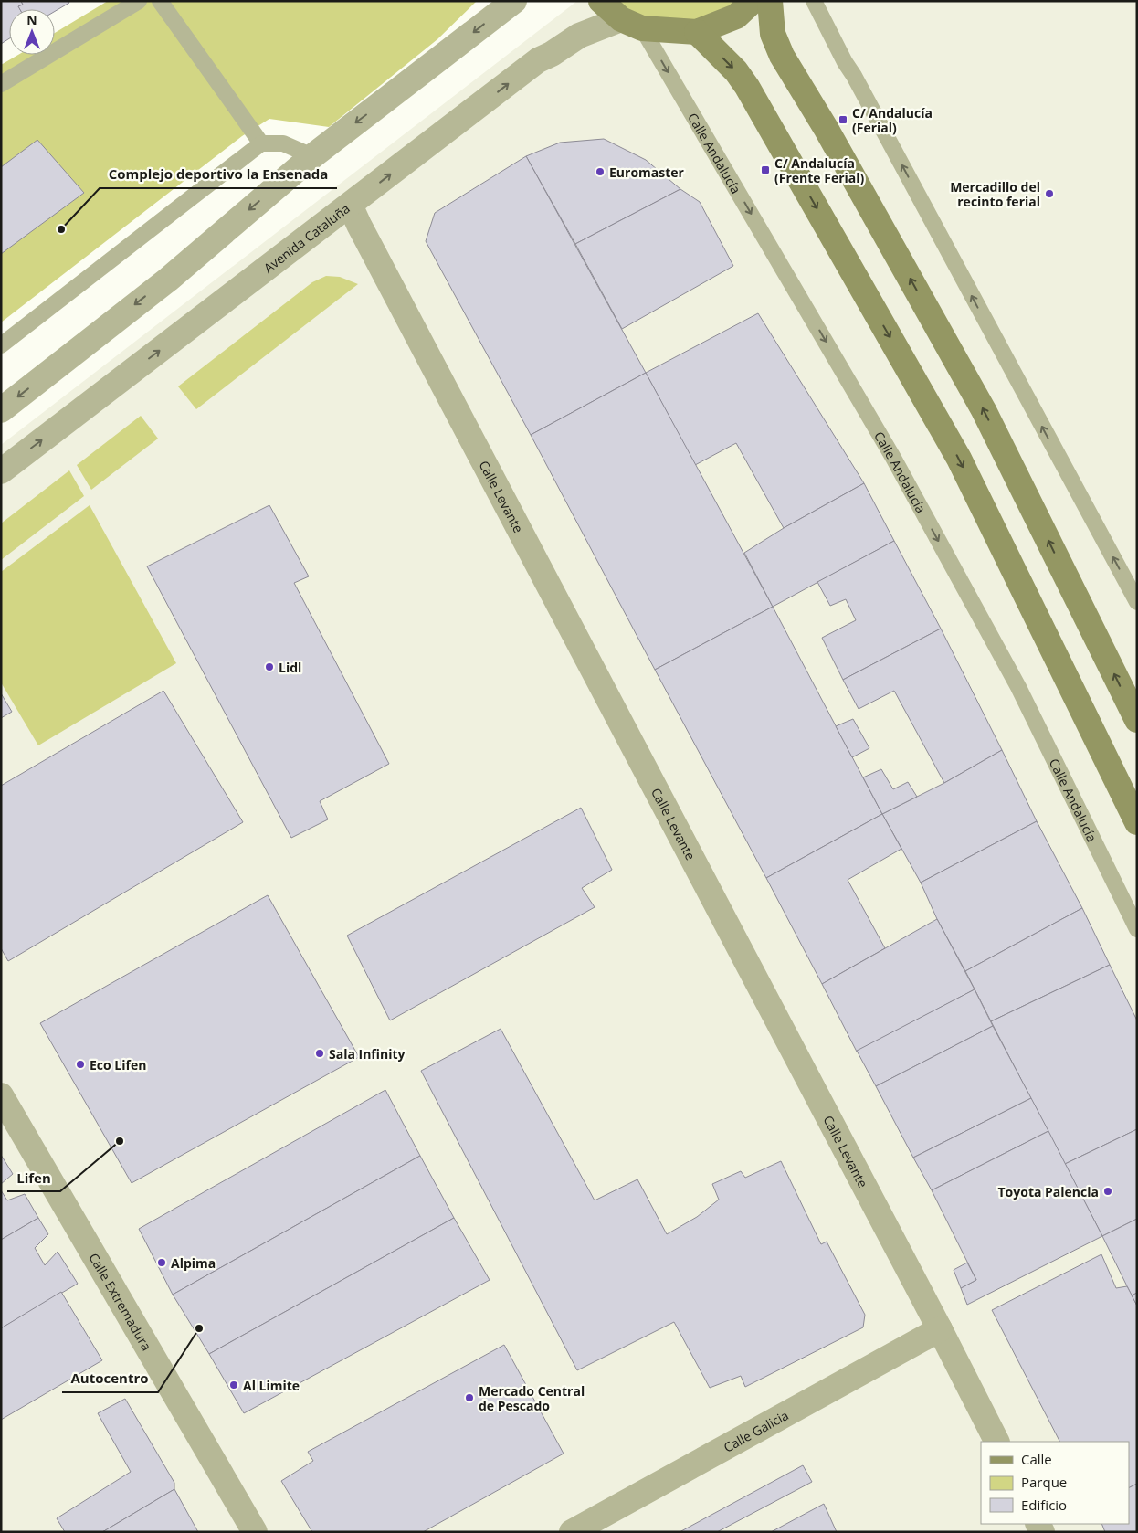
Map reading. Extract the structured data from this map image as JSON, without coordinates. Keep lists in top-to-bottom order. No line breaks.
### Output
{"streets":{"street":["Avenida Cataluña","Calle Levante","Calle Extremadura","Calle Galicia"],"lane":["Calle Andalucía"]},"crossings":[["Calle Andalucía","Avenida Cataluña"],["Avenida Cataluña","Calle Levante"],["Calle Levante","Calle Galicia"]],"one_way":["Calle Andalucía"],"places":{"transit":["C/ Andalucía (Ferial)","C/ Andalucía (Frente Ferial)"],"other":["Euromaster","Mercadillo del recinto ferial","Complejo deportivo la Ensenada","Lidl","Sala Infinity","Eco Lifen","Lifen","Toyota Palencia","Alpima","Autocentro","Al Limite","Mercado Central de Pescado"]},"legend":["Calle","Parque","Edificio"],"north":"top"}
